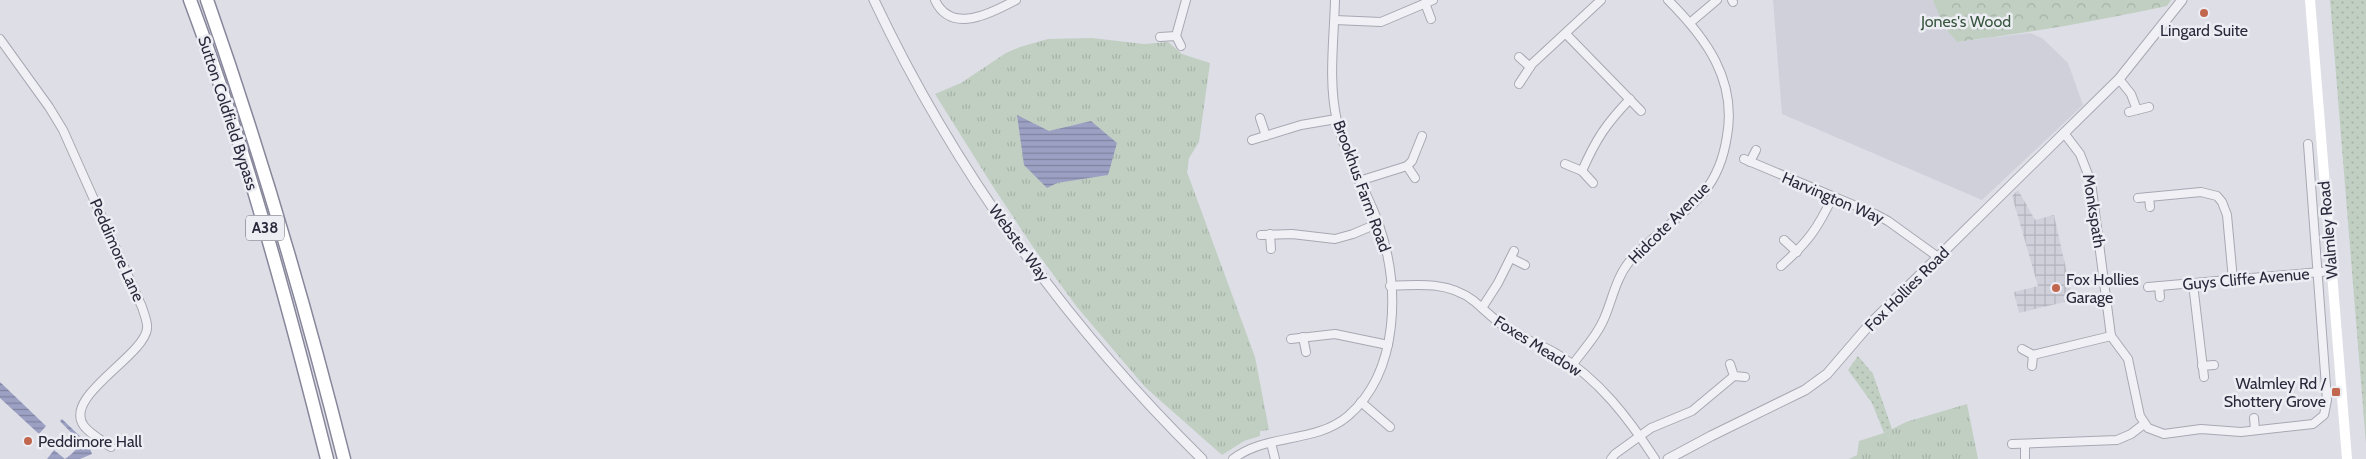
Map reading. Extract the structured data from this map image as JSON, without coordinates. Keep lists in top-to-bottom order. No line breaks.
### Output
{"streets":{"highway":["Sutton Coldfield Bypass","A38"],"main road":["Walmley Road"],"street":["Brookhus Farm Road","Harvington Way","Monkspath","Hidcote Avenue","Webster Way","Peddimore Lane","Guys Cliffe Avenue","Fox Hollies Road","Foxes Meadow"]},"crossings":[["Brookhus Farm Road","Foxes Meadow"],["Harvington Way","Fox Hollies Road"],["Monkspath","Fox Hollies Road"],["Hidcote Avenue","Foxes Meadow"],["Walmley Road","Guys Cliffe Avenue"]],"parks":["Jones's Wood"],"places":{"other":["Lingard Suite","Fox Hollies Garage","Peddimore Hall"],"transit":["Walmley Rd / Shottery Grove"]}}
